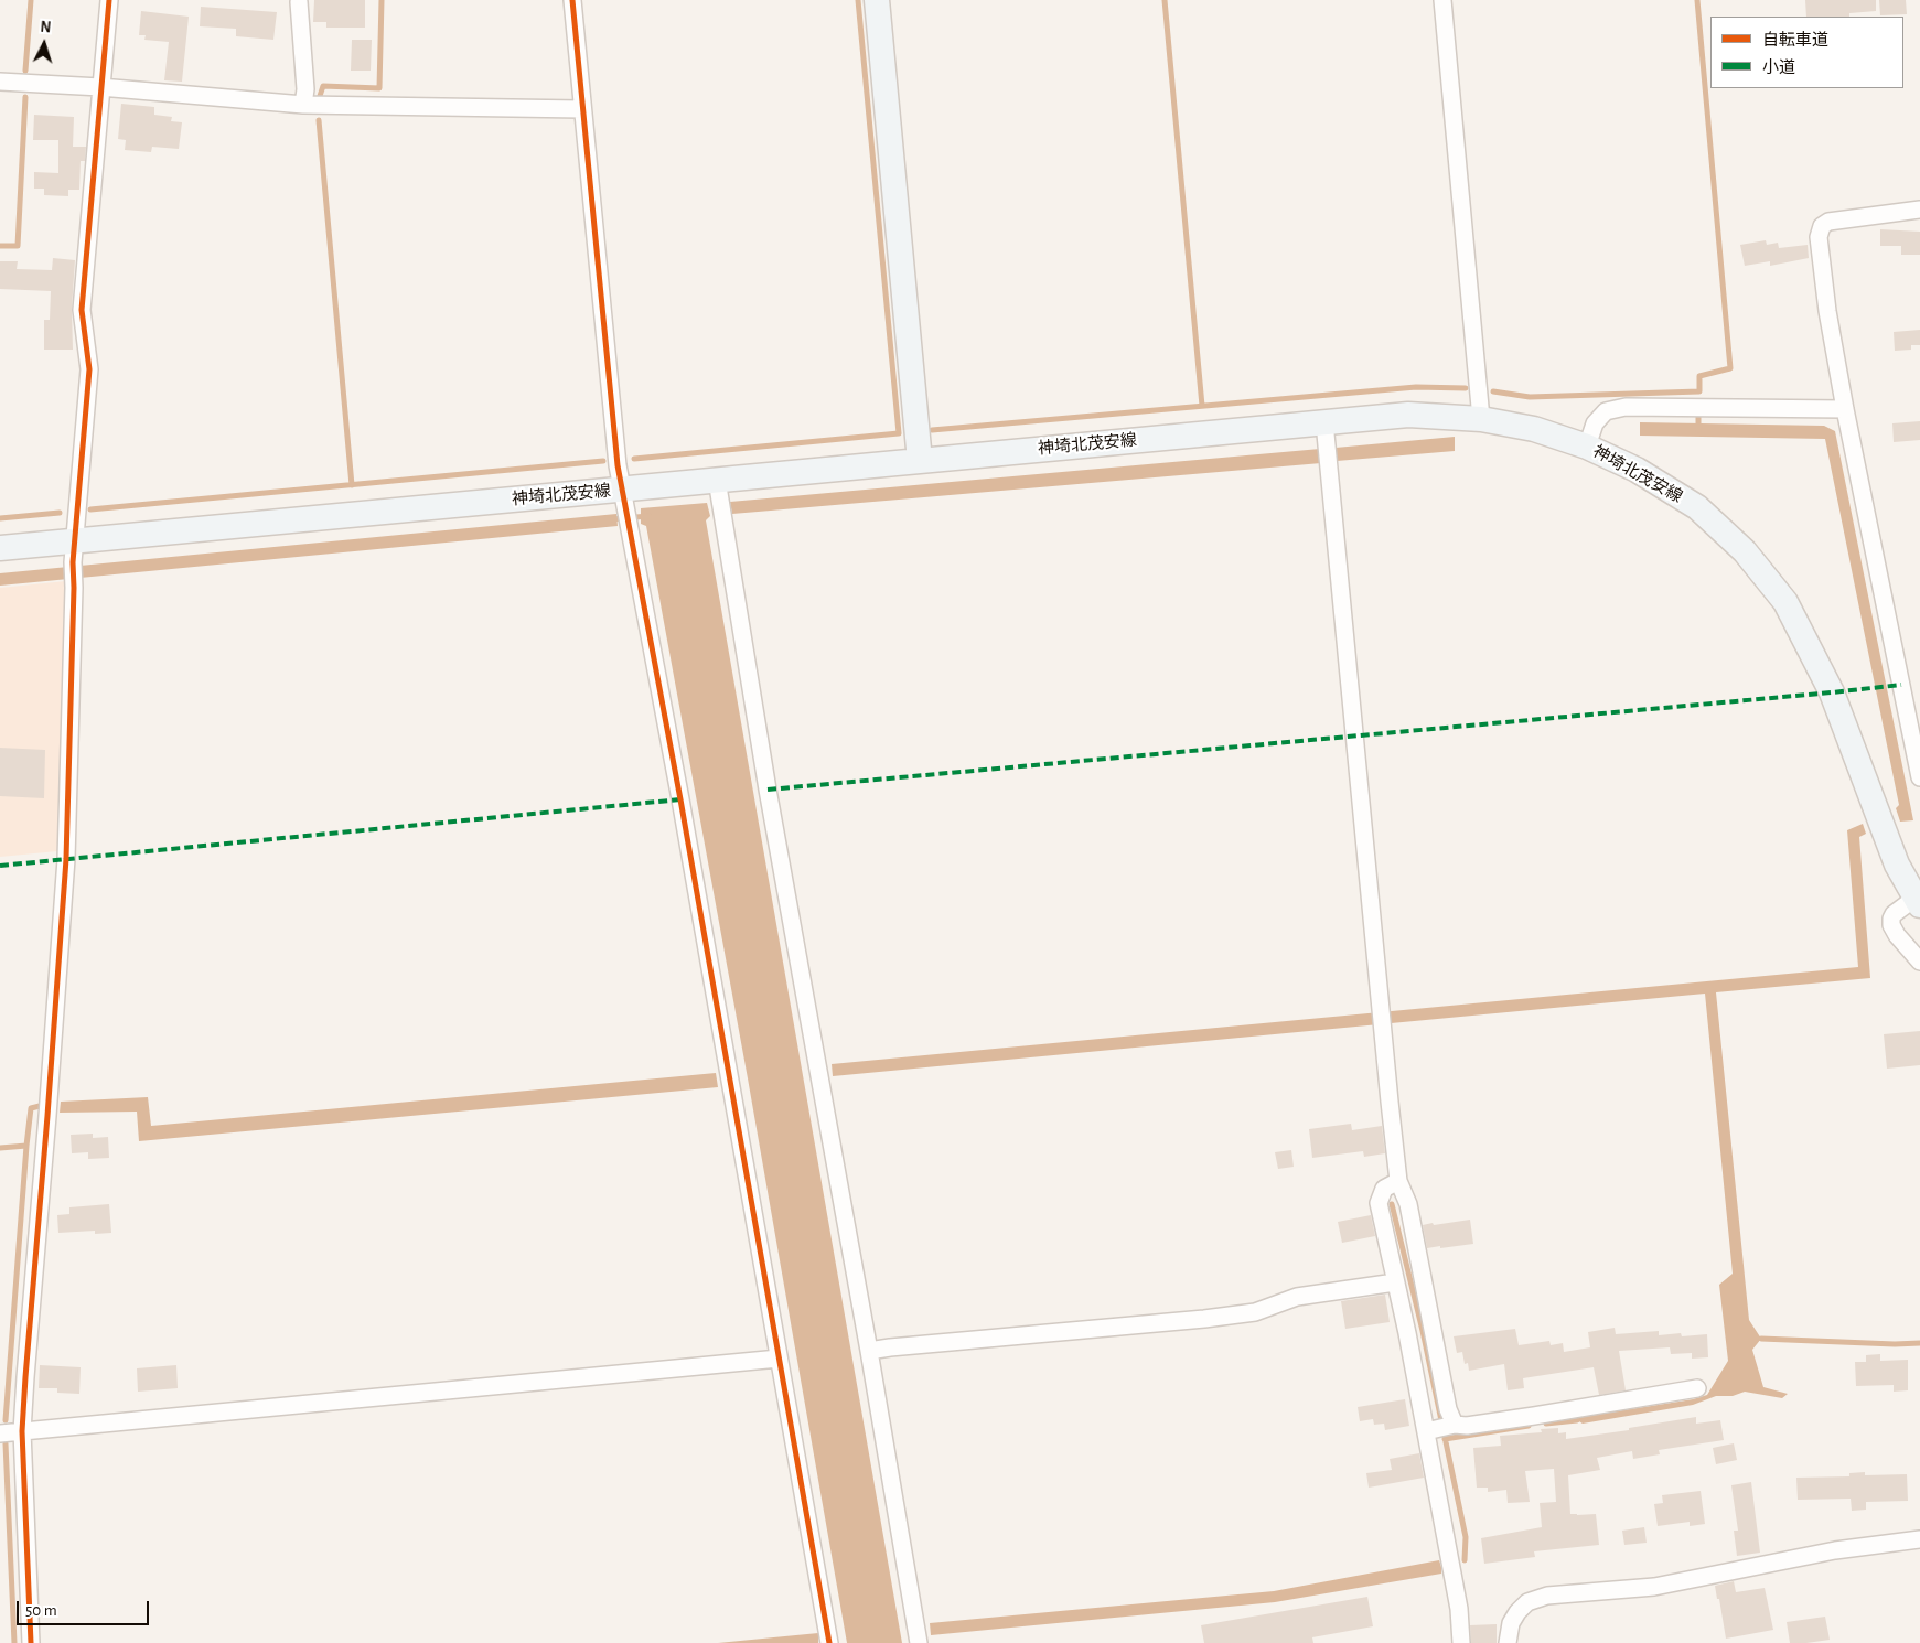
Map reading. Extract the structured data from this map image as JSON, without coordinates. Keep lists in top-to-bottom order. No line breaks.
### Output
{"streets":{"main road":["神埼北茂安線"]},"legend":["自転車道","小道"],"scale_bar":"50 m","north":"top"}
